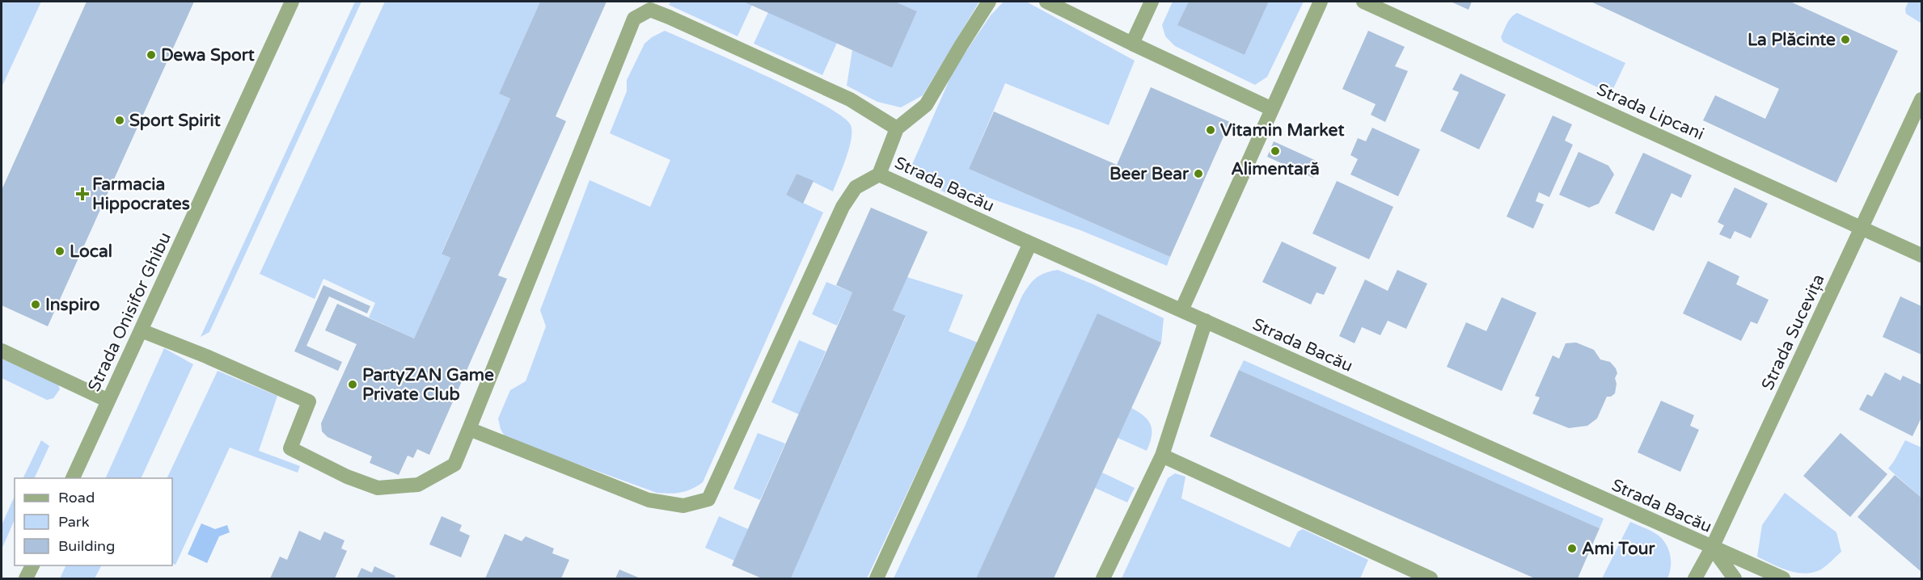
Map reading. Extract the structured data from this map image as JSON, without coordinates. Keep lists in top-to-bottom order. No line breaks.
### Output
{"streets":{"street":["Strada Lipcani","Strada Bacău","Strada Onisifor Ghibu","Strada Sucevița"]},"crossings":[["Strada Lipcani","Strada Sucevița"],["Strada Bacău","Strada Sucevița"]],"places":{"other":["La Plăcinte","Dewa Sport","Sport Spirit","Vitamin Market","Alimentară","Beer Bear","Local","Inspiro","PartyZAN Game Private Club","Ami Tour"],"health":["Farmacia Hippocrates"]},"legend":["Road","Park","Building"]}
